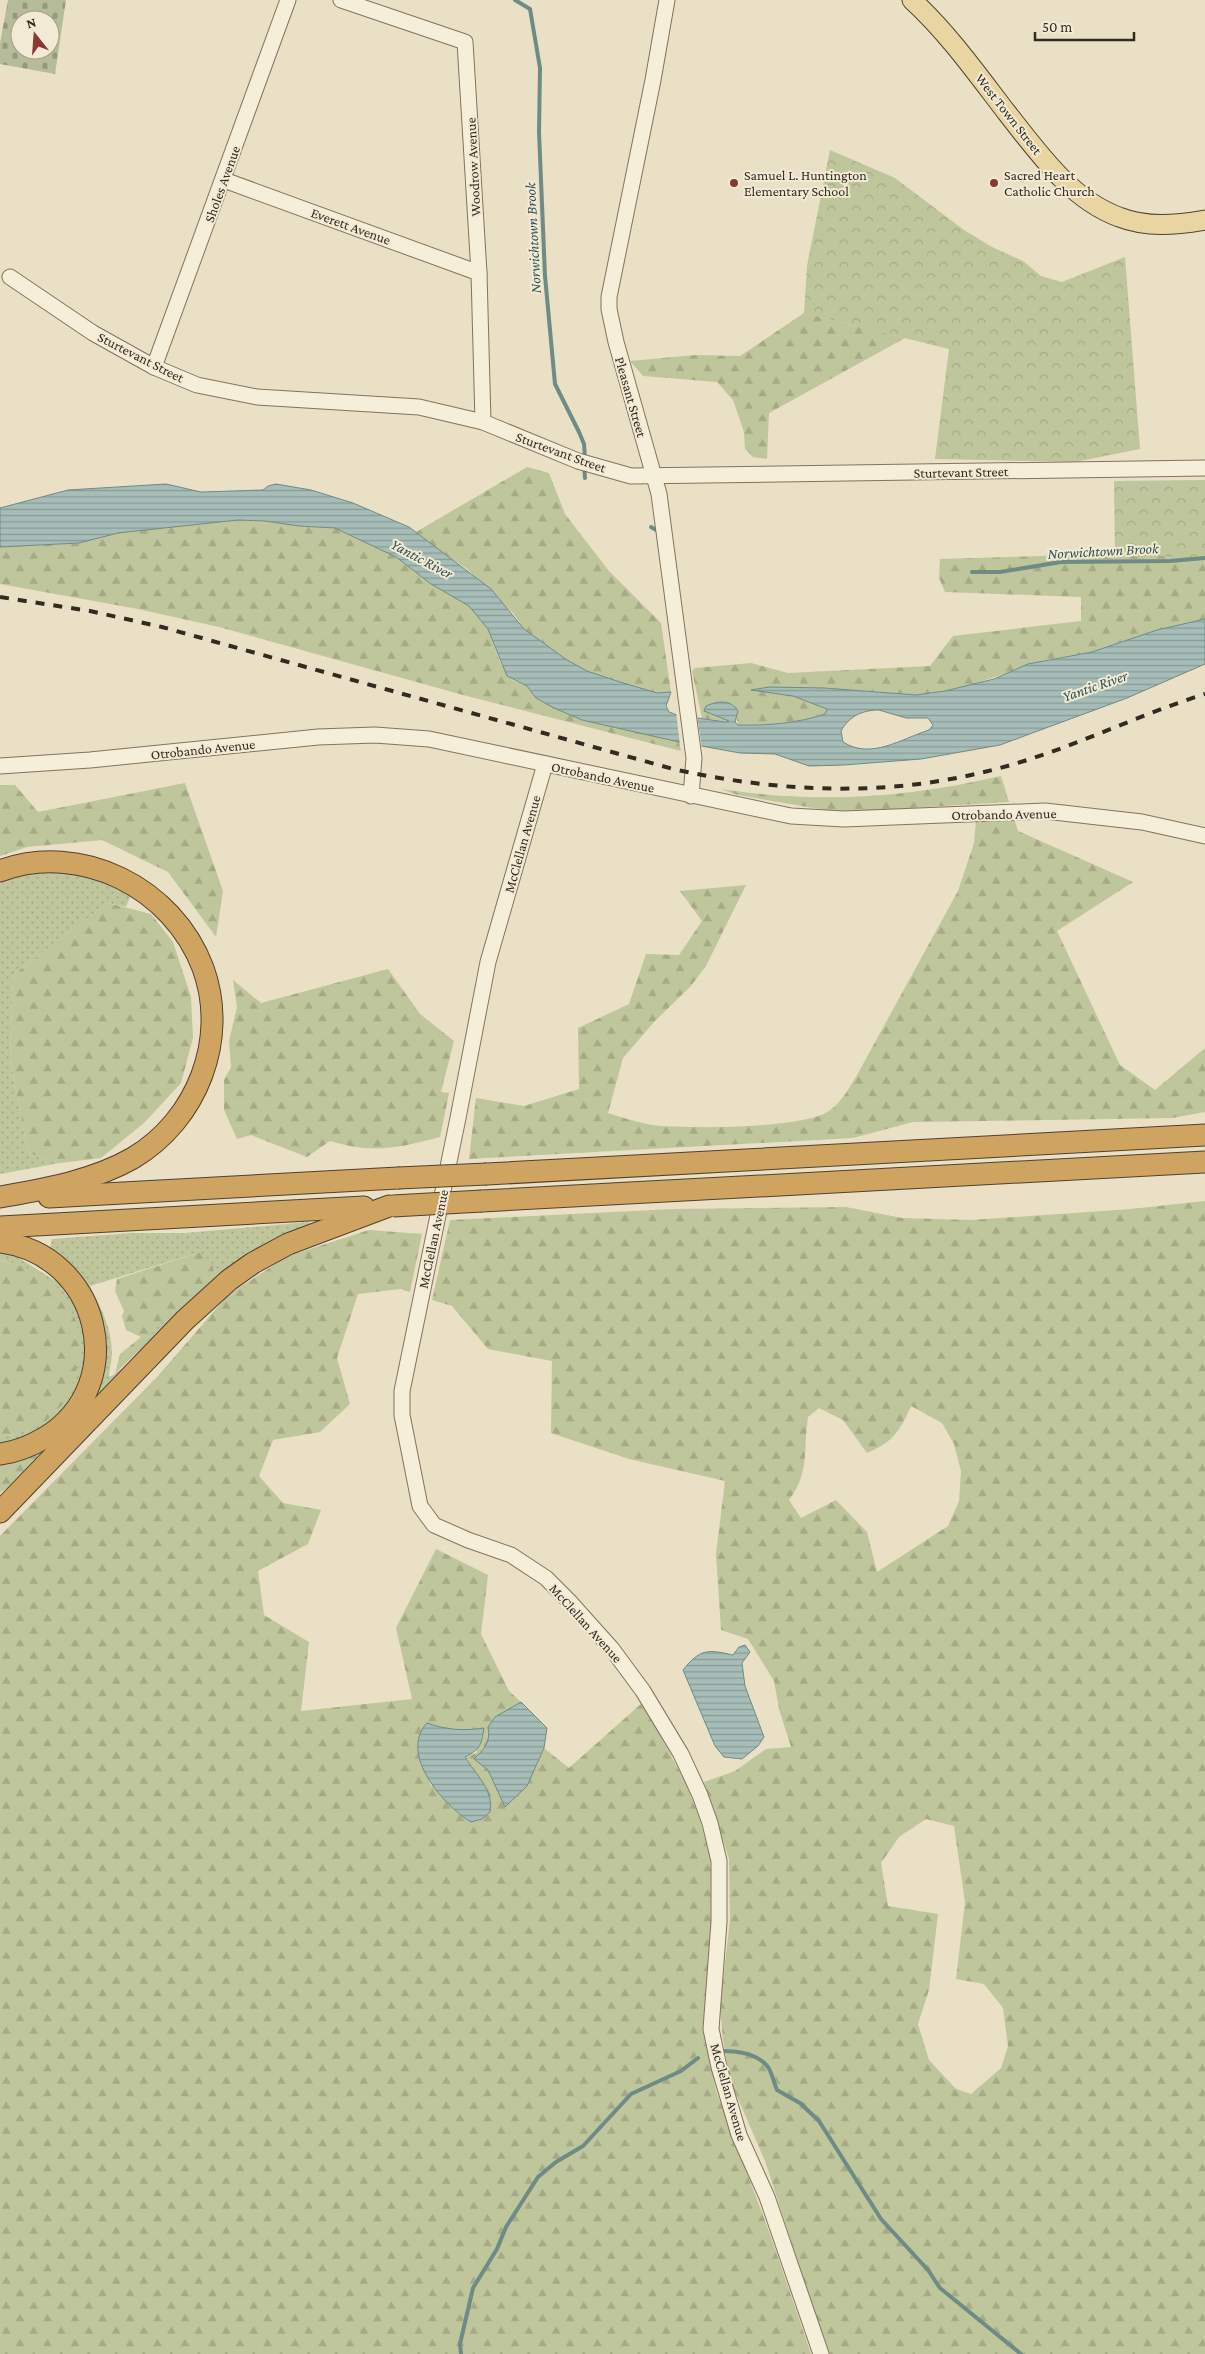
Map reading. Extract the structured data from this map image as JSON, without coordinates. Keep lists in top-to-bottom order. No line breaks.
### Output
{"streets":{"main road":["West Town Street"],"street":["Woodrow Avenue","Sholes Avenue","Everett Avenue","Sturtevant Street","Pleasant Street","Otrobando Avenue","McClellan Avenue"]},"crossings":[["Woodrow Avenue","Everett Avenue"],["Woodrow Avenue","Sturtevant Street"],["Sholes Avenue","Everett Avenue"],["Sholes Avenue","Sturtevant Street"],["Sturtevant Street","Pleasant Street"],["Pleasant Street","Otrobando Avenue"],["Otrobando Avenue","McClellan Avenue"]],"water":["Norwichtown Brook","Yantic River"],"places":["Samuel L. Huntington Elementary School","Sacred Heart Catholic Church"],"scale_bar":"50 m","north":"top"}
